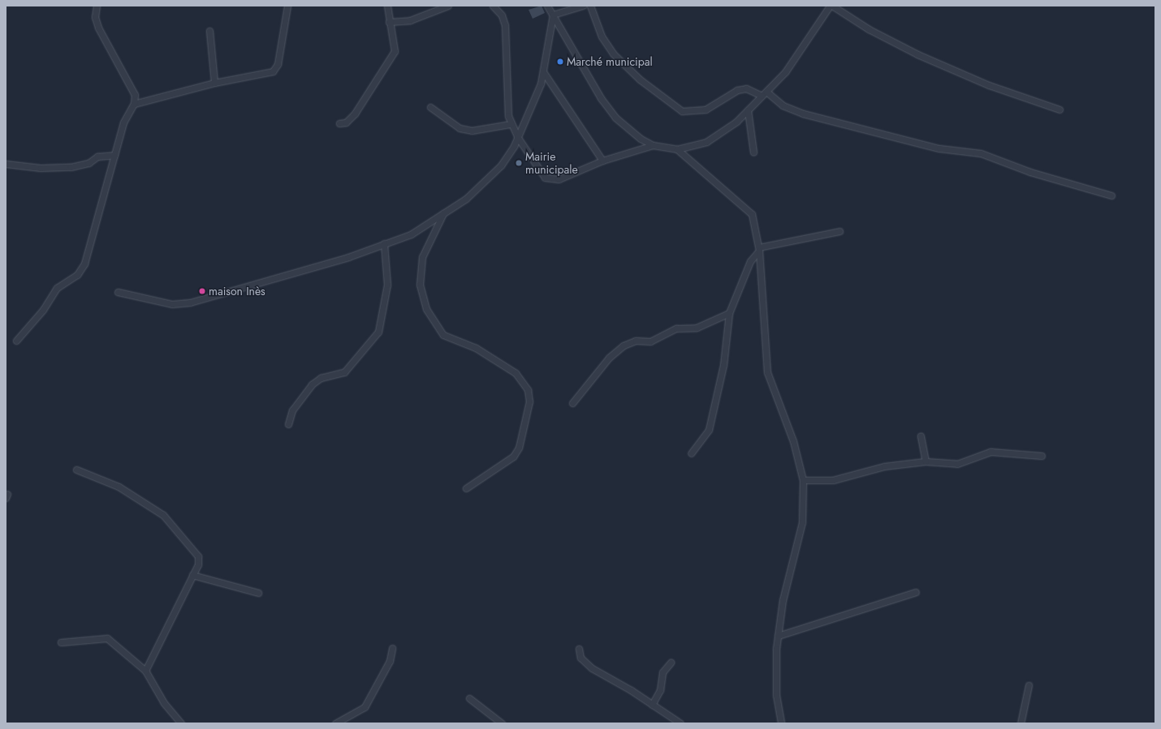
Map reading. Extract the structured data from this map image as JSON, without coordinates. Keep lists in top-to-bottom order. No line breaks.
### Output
{"places":["Marché municipal","Mairie municipale","maison Inès"]}
